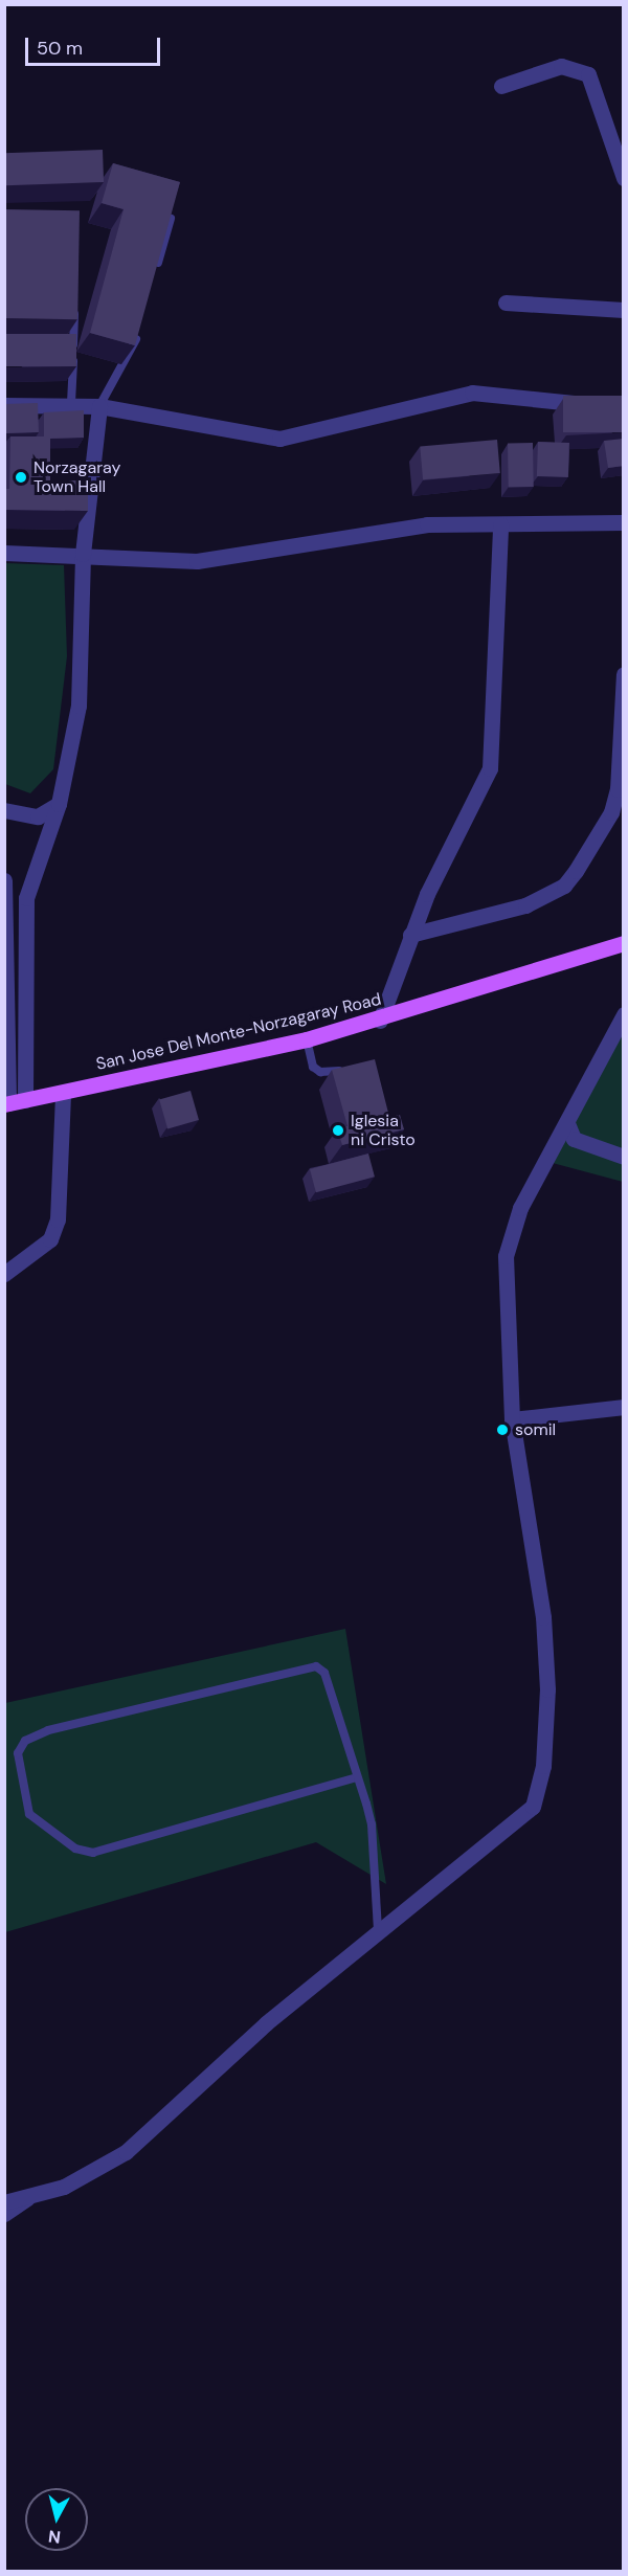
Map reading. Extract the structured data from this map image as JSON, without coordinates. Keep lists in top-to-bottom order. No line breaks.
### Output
{"streets":{"main road":["San Jose Del Monte-Norzagaray Road"]},"places":["Norzagaray Town Hall","Iglesia ni Cristo","somil"],"scale_bar":"50 m","north":"bottom"}
